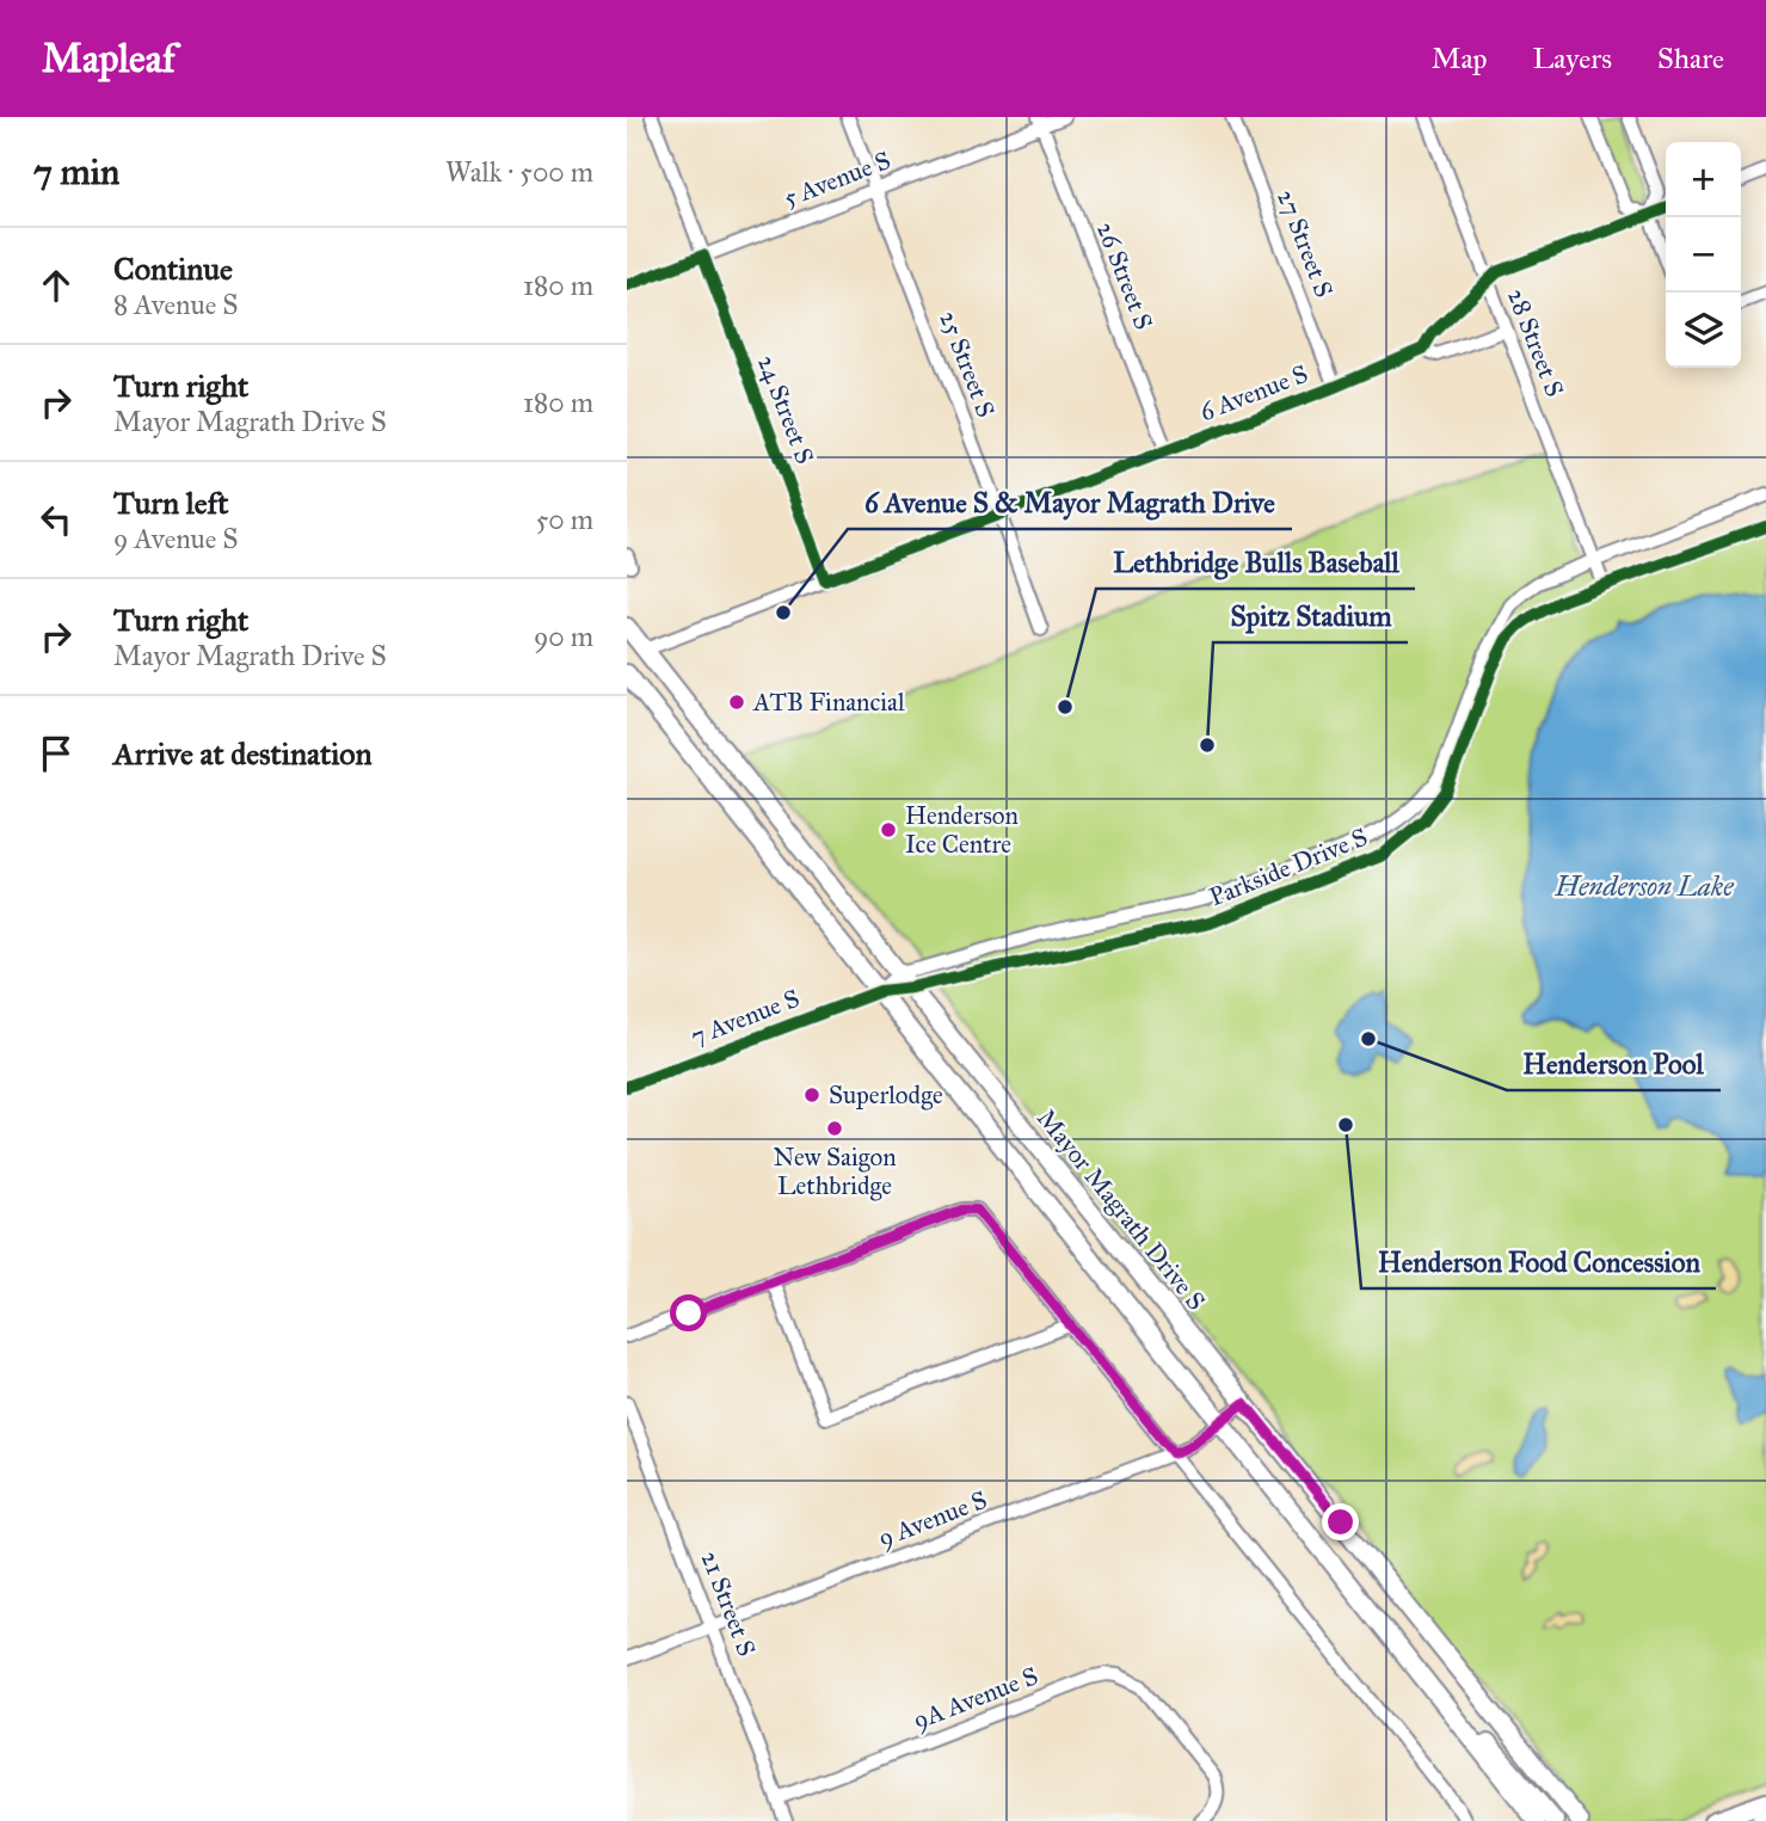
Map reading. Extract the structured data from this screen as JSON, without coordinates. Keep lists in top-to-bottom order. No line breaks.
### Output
{"streets":{"main road":["6 Avenue S","Mayor Magrath Drive S"],"street":["5 Avenue S","27 Street S","26 Street S","28 Street S","25 Street S","24 Street S","Parkside Drive S","7 Avenue S","9 Avenue S","21 Street S","9A Avenue S"]},"crossings":[["5 Avenue S","26 Street S"],["5 Avenue S","25 Street S"],["5 Avenue S","24 Street S"],["27 Street S","6 Avenue S"],["26 Street S","6 Avenue S"],["28 Street S","6 Avenue S"],["28 Street S","Parkside Drive S"],["25 Street S","6 Avenue S"],["6 Avenue S","24 Street S"],["6 Avenue S","Mayor Magrath Drive S"],["Parkside Drive S","7 Avenue S"],["Parkside Drive S","Mayor Magrath Drive S"],["Mayor Magrath Drive S","9 Avenue S"],["9 Avenue S","21 Street S"],["21 Street S","9A Avenue S"]],"water":["Henderson Lake"],"places":["6 Avenue S & Mayor Magrath Drive","ATB Financial","Lethbridge Bulls Baseball","Spitz Stadium","Henderson Ice Centre","Henderson Pool","Superlodge","Henderson Food Concession","New Saigon Lethbridge"],"page":{"header":"Mapleaf","nav":["Map","Layers","Share"],"heading":["7 min","Walk · 500 m"],"map_buttons":["+","−"],"list":[["Continue","8 Avenue S","180 m"],["Turn right","Mayor Magrath Drive S","180 m"],["Turn left","9 Avenue S","50 m"],["Turn right","Mayor Magrath Drive S","90 m"],"Arrive at destination"]}}
